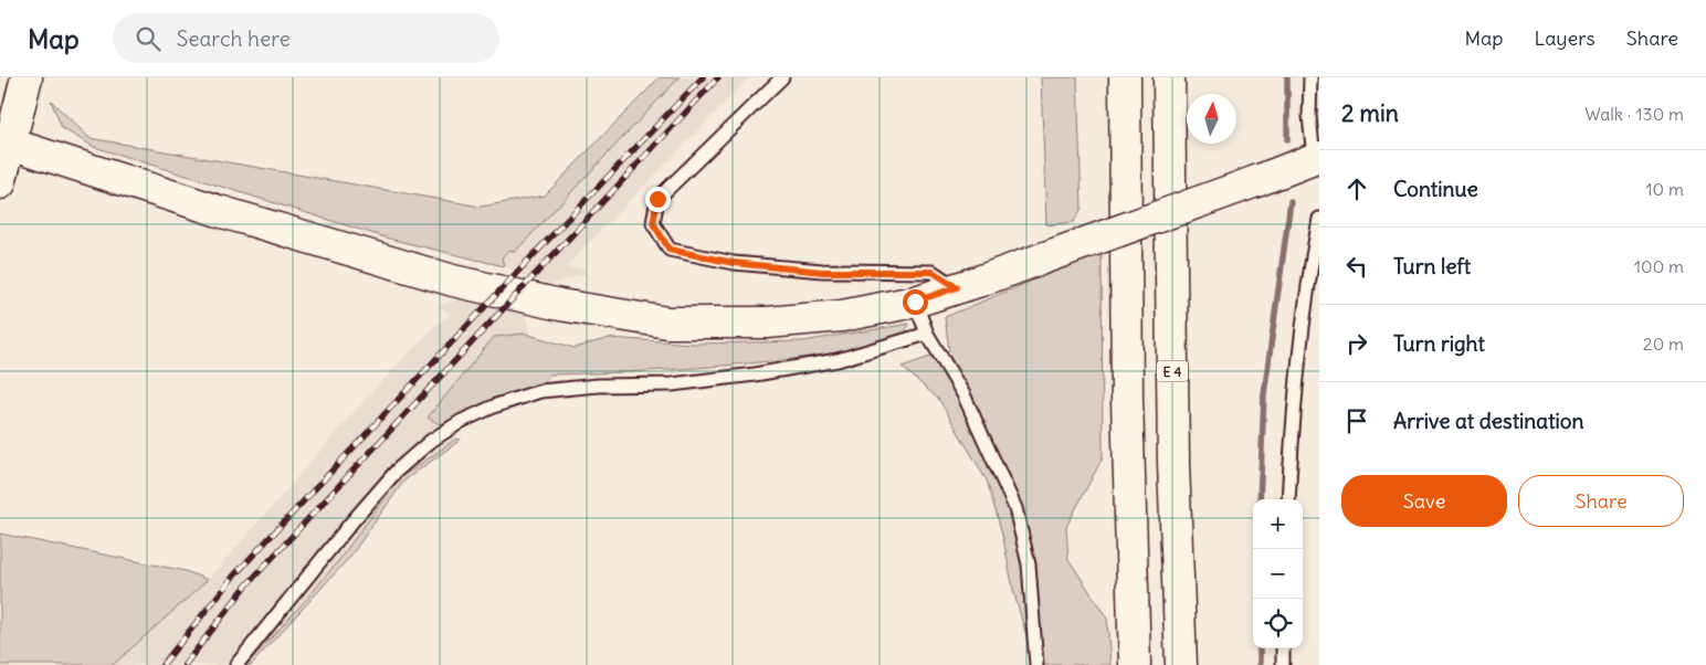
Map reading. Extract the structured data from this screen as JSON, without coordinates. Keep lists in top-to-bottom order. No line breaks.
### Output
{"streets":{"main road":["E 4"]},"north":"top","page":{"header":"Map","search":"Search here","nav":["Map","Layers","Share"],"heading":["2 min","Walk · 130 m"],"list":[["Continue","10 m"],["Turn left","100 m"],["Turn right","20 m"],"Arrive at destination"],"buttons":["Save","Share"],"map_buttons":["+","−"]}}
